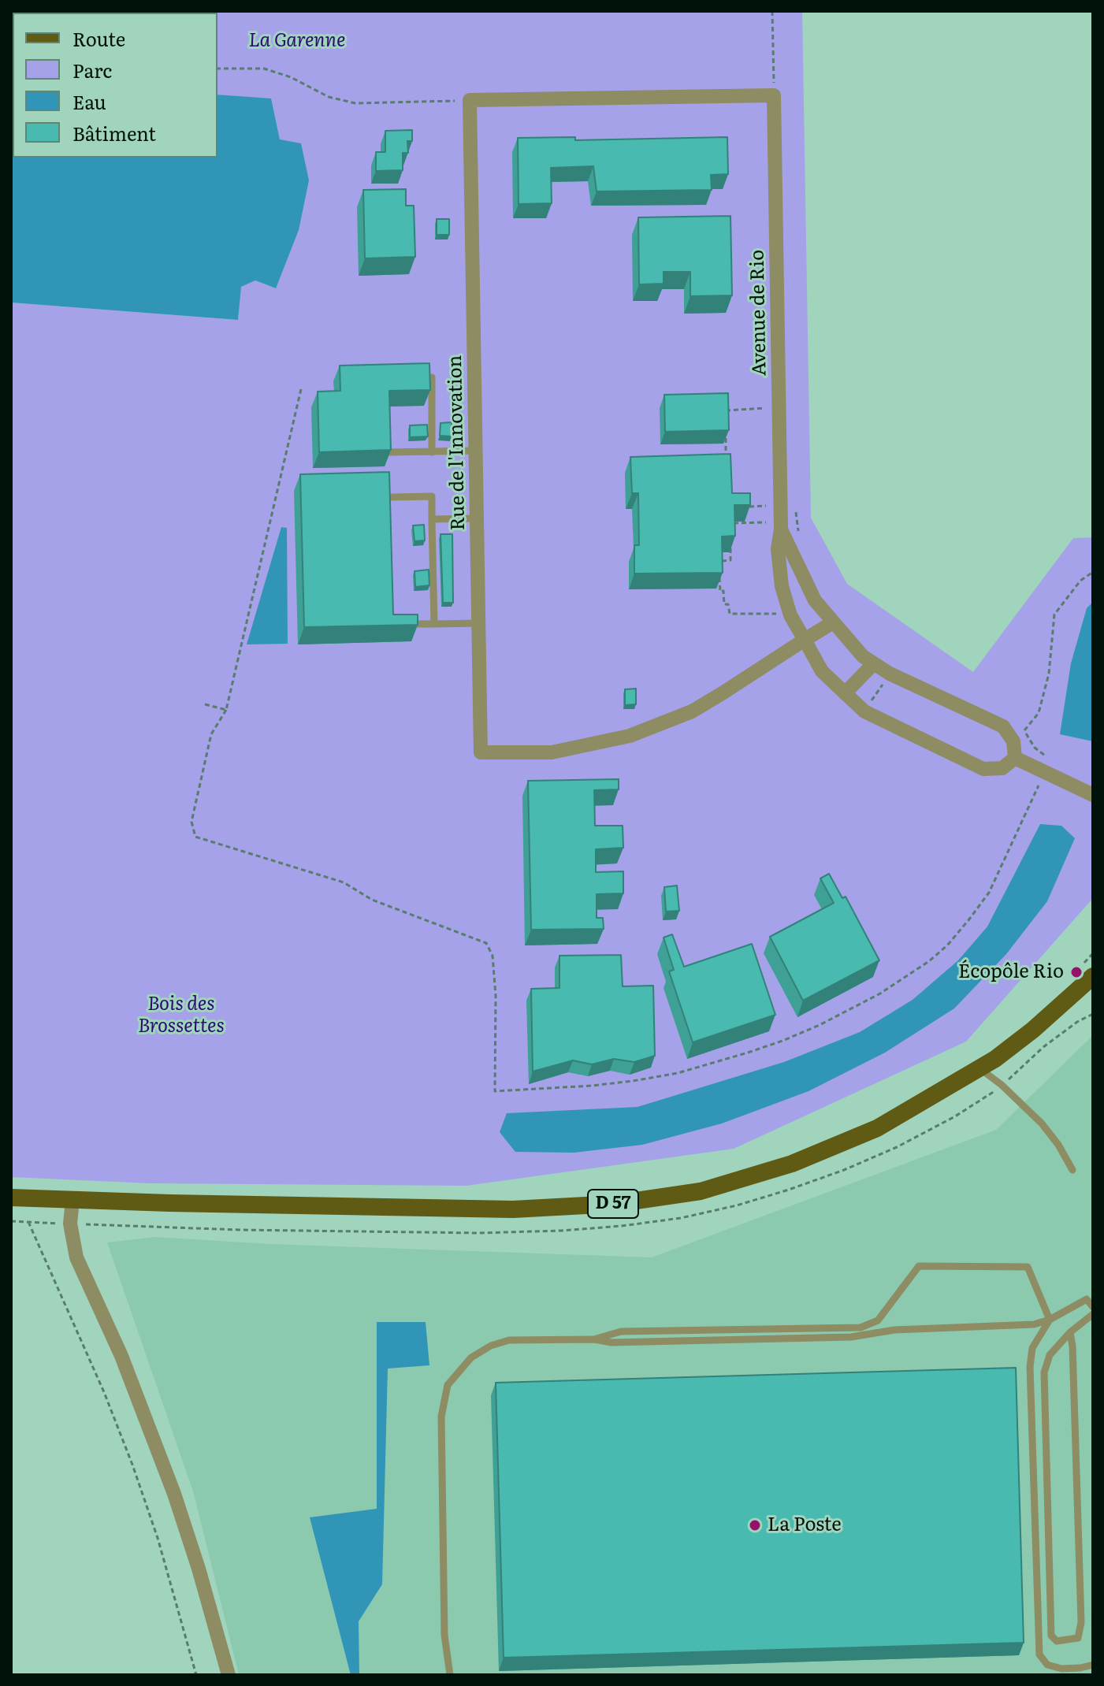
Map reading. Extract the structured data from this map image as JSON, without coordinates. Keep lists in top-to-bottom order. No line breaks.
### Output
{"streets":{"main road":["D 57"],"street":["Avenue de Rio","Rue de l'Innovation"]},"crossings":[["Avenue de Rio","Rue de l'Innovation"]],"parks":["La Garenne","Bois des Brossettes"],"places":["Écopôle Rio","La Poste"],"legend":["Route","Parc","Eau","Bâtiment"]}
